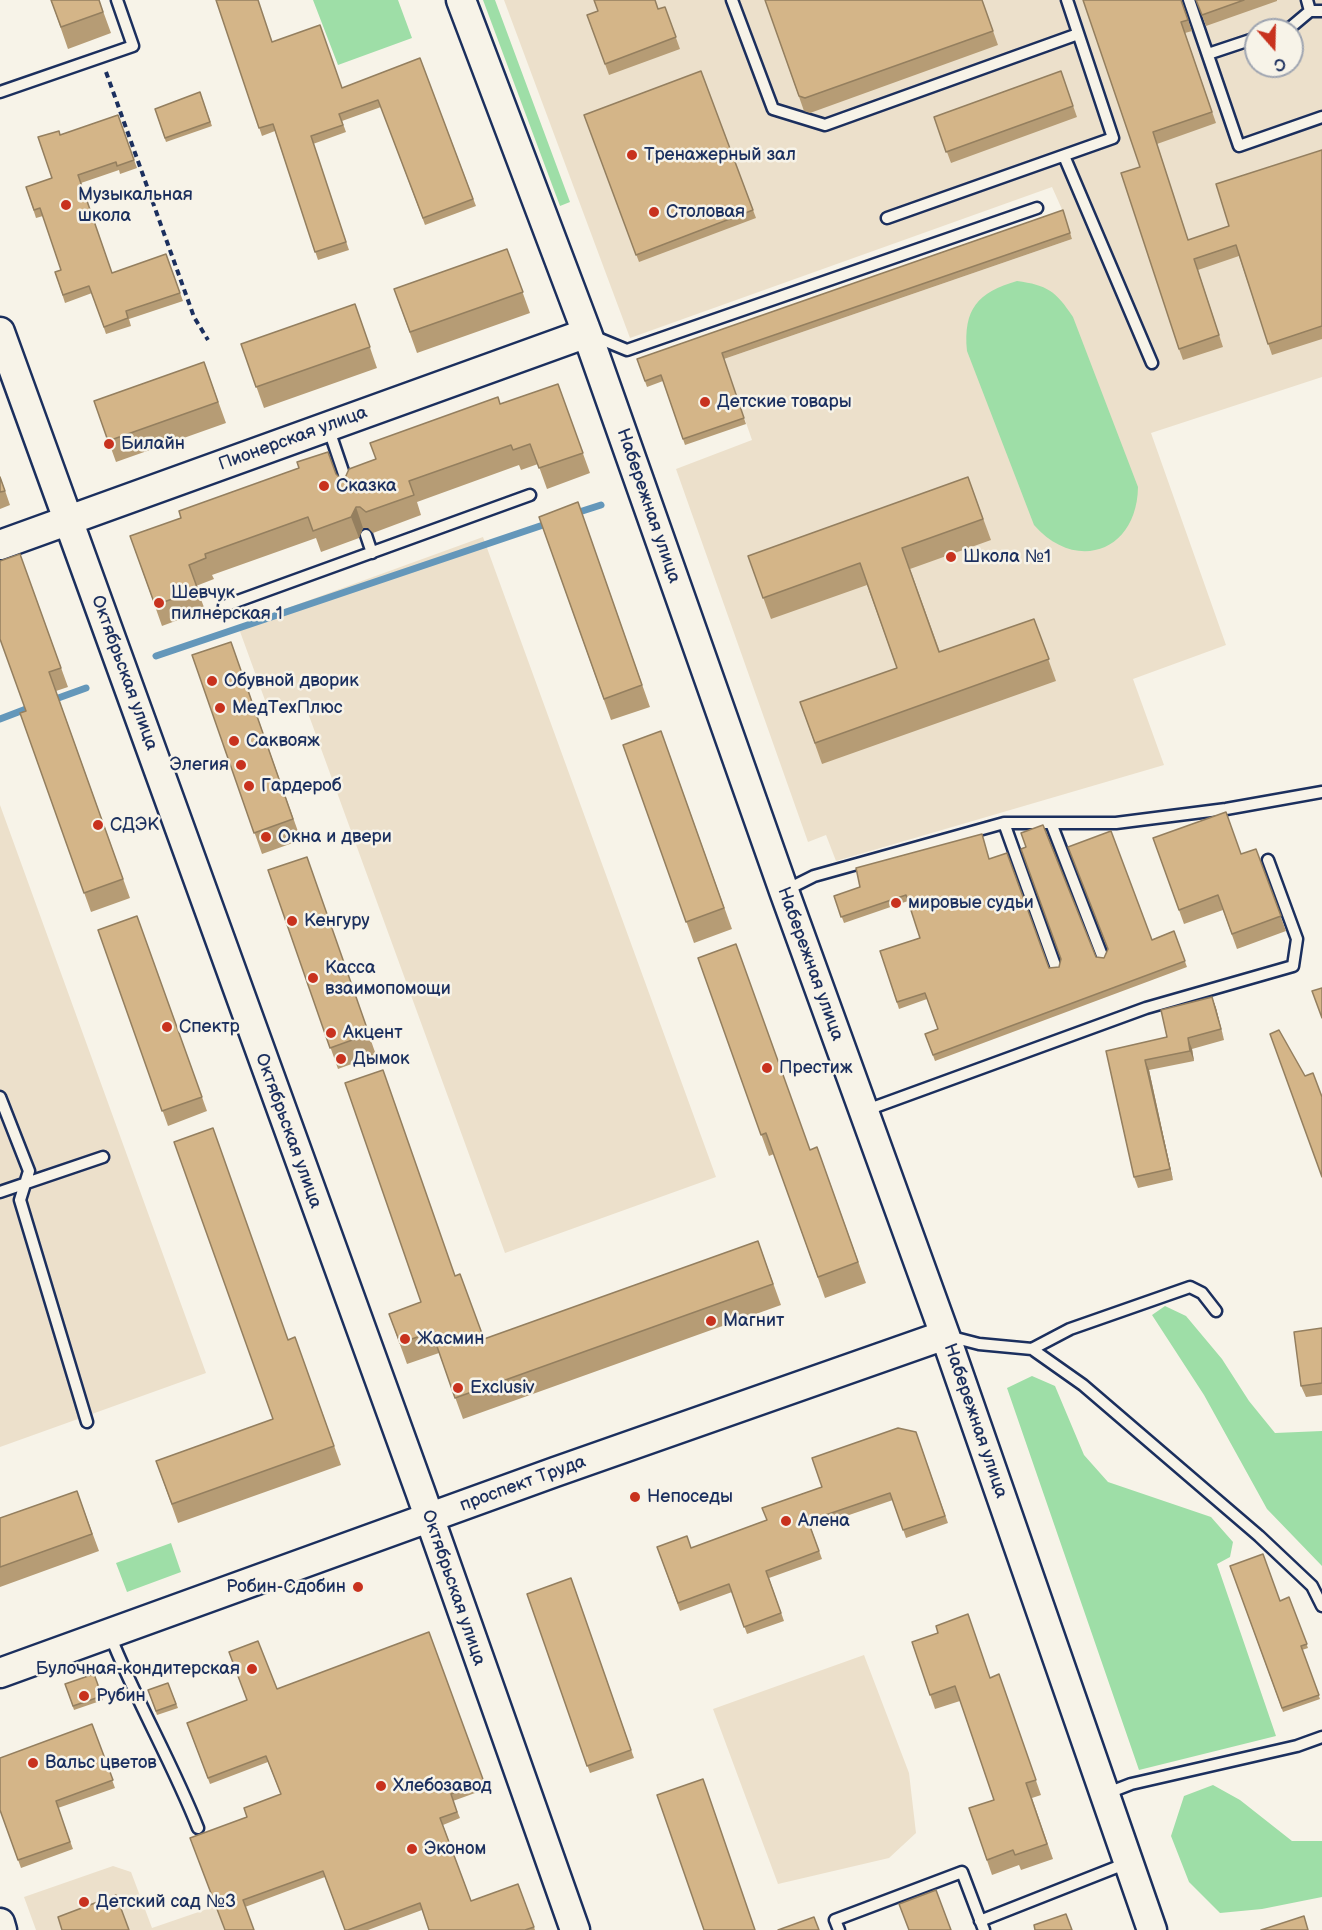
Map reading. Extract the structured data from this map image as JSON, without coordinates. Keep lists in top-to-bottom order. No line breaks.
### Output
{"streets":{"street":["Пионерская улица","Набережная улица","Октябрьская улица","проспект Труда"]},"crossings":[["Пионерская улица","Набережная улица"],["Пионерская улица","Октябрьская улица"],["Набережная улица","проспект Труда"],["Октябрьская улица","проспект Труда"]],"places":["Тренажерный зал","Музыкальная школа","Столовая","Детские товары","Билайн","Сказка","Школа №1","Шевчук пилнерская 1","Обувной дворик","МедТехПлюс","Саквояж","Элегия","Гардероб","СДЭК","Окна и двери","мировые судьи","Кенгуру","Касса взаимопомощи","Спектр","Акцент","Дымок","Престиж","Магнит","Жасмин","Exclusiv","Непоседы","Алена","Робин-Сдобин","Булочная-кондитерская","Рубин","Вальс цветов","Хлебозавод","Эконом","Детский сад №3"],"north":"bottom"}
